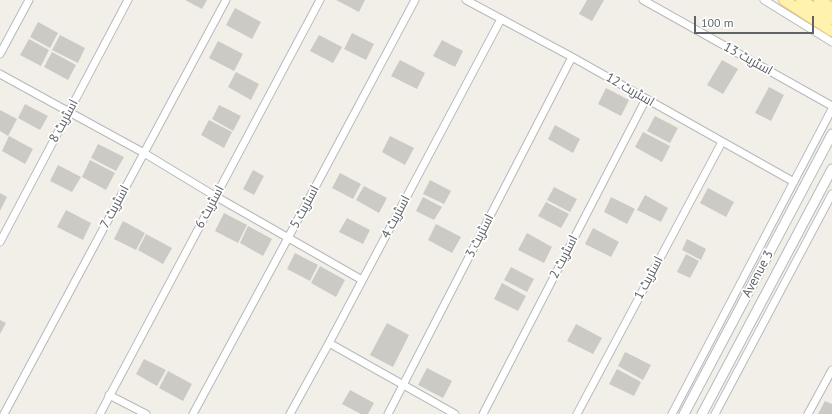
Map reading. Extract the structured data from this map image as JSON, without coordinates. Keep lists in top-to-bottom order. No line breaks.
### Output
{"streets":{"main road":["Avenue 3"],"street":["اسٹریٹ 13","اسٹریٹ 12","اسٹریٹ 8","اسٹریٹ 7","اسٹریٹ 6","اسٹریٹ 5","اسٹریٹ 4","اسٹریٹ 3","اسٹریٹ 2","اسٹریٹ 1"]},"crossings":[["اسٹریٹ 12","اسٹریٹ 4"],["اسٹریٹ 12","اسٹریٹ 3"],["اسٹریٹ 12","اسٹریٹ 2"],["اسٹریٹ 12","اسٹریٹ 1"]],"scale_bar":"100 m"}
